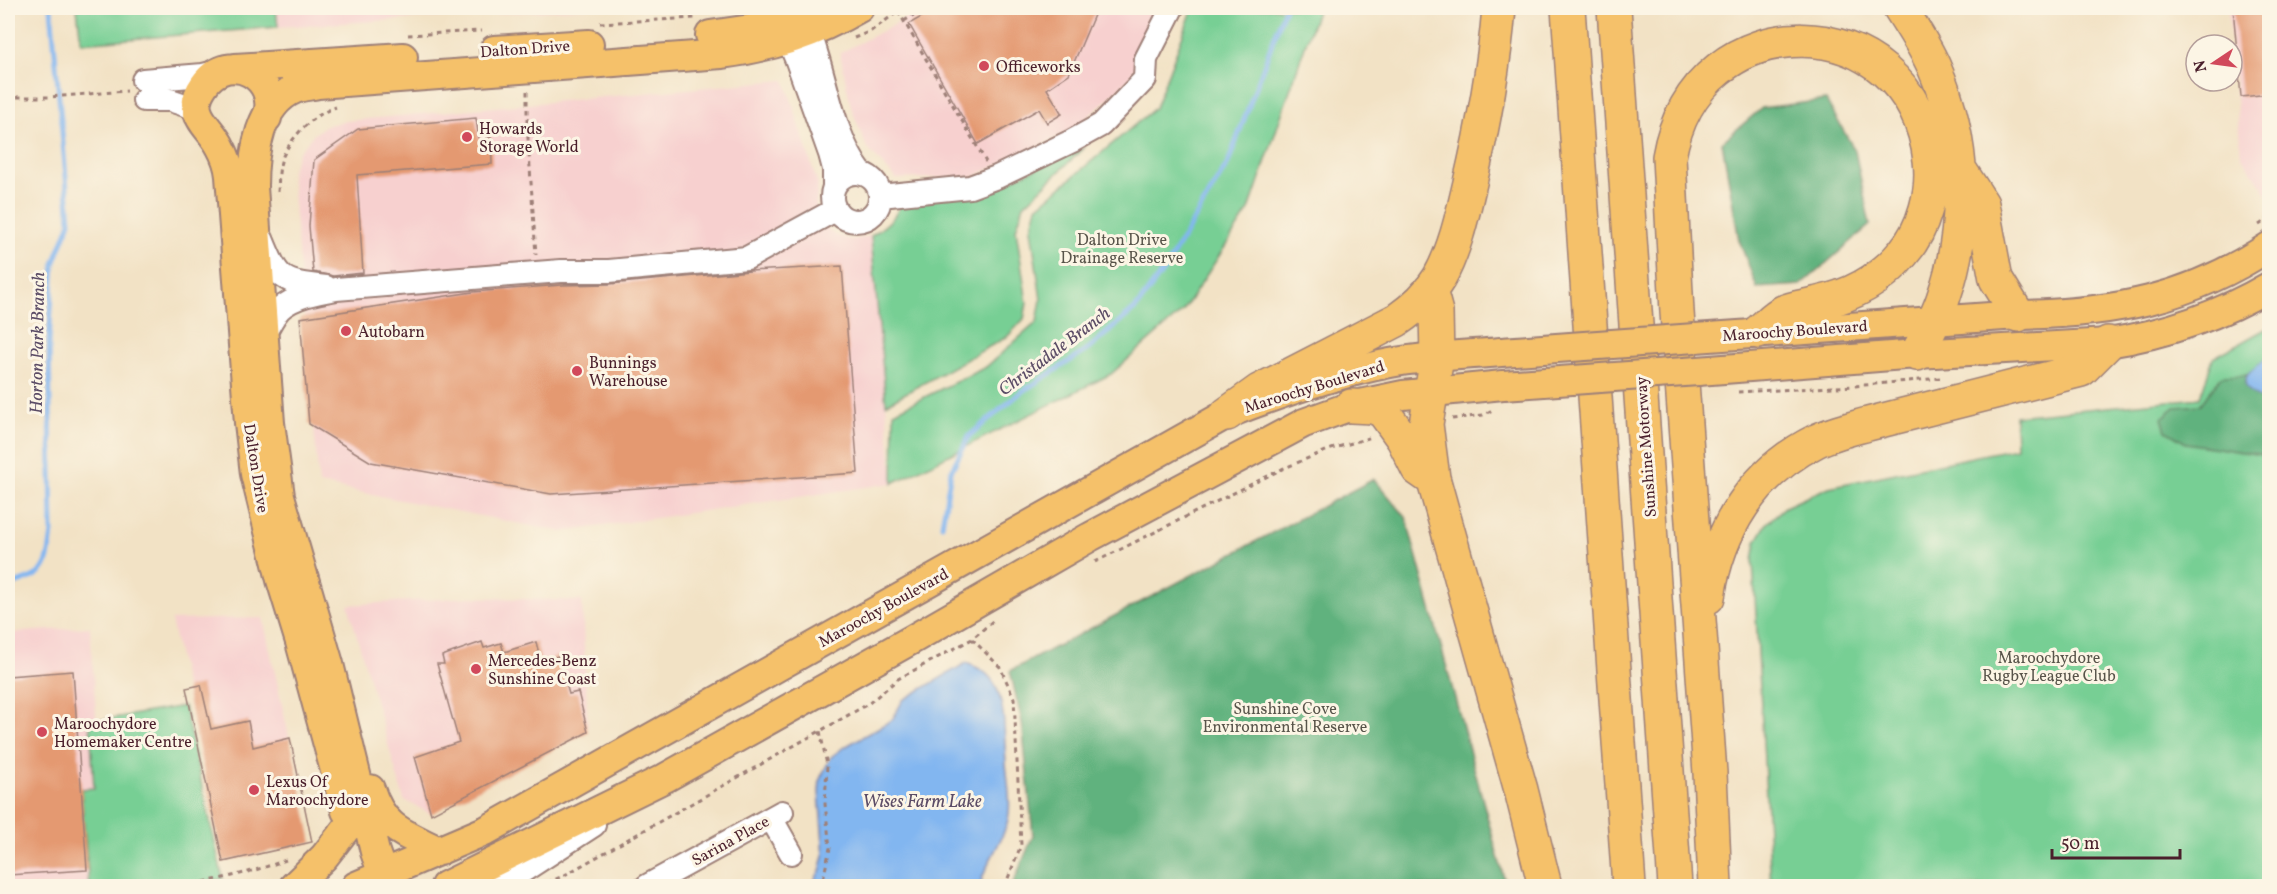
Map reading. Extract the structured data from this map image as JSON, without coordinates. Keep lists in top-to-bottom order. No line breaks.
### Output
{"streets":{"highway":["Sunshine Motorway"],"main road":["Dalton Drive","Maroochy Boulevard"],"street":["Sarina Place"]},"crossings":[["Dalton Drive","Maroochy Boulevard"]],"water":["Horton Park Branch","Christadale Branch","Wises Farm Lake"],"parks":["Dalton Drive Drainage Reserve","Maroochydore Rugby League Club","Sunshine Cove Environmental Reserve"],"places":["Officeworks","Howards Storage World","Autobarn","Bunnings Warehouse","Mercedes-Benz Sunshine Coast","Maroochydore Homemaker Centre","Lexus Of Maroochydore"],"scale_bar":"50 m","north":"left"}
